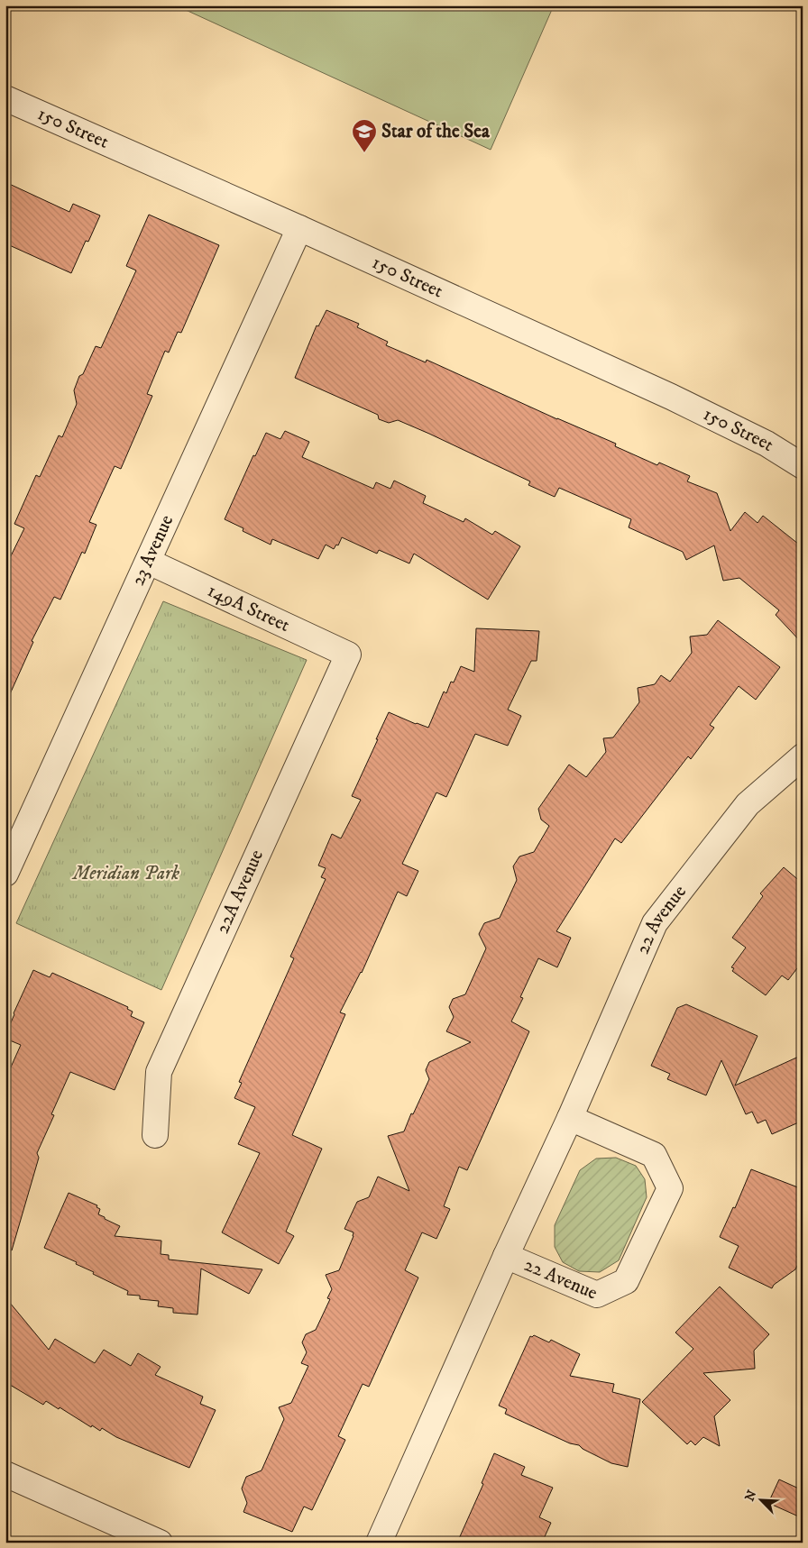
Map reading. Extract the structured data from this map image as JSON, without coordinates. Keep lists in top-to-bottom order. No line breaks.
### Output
{"streets":{"street":["150 Street","23 Avenue","149A Street","22A Avenue","22 Avenue"]},"crossings":[["150 Street","23 Avenue"],["23 Avenue","149A Street"],["149A Street","22A Avenue"]],"parks":["Meridian Park"],"places":{"school or university":["Star of the Sea"]},"north":"top left"}
